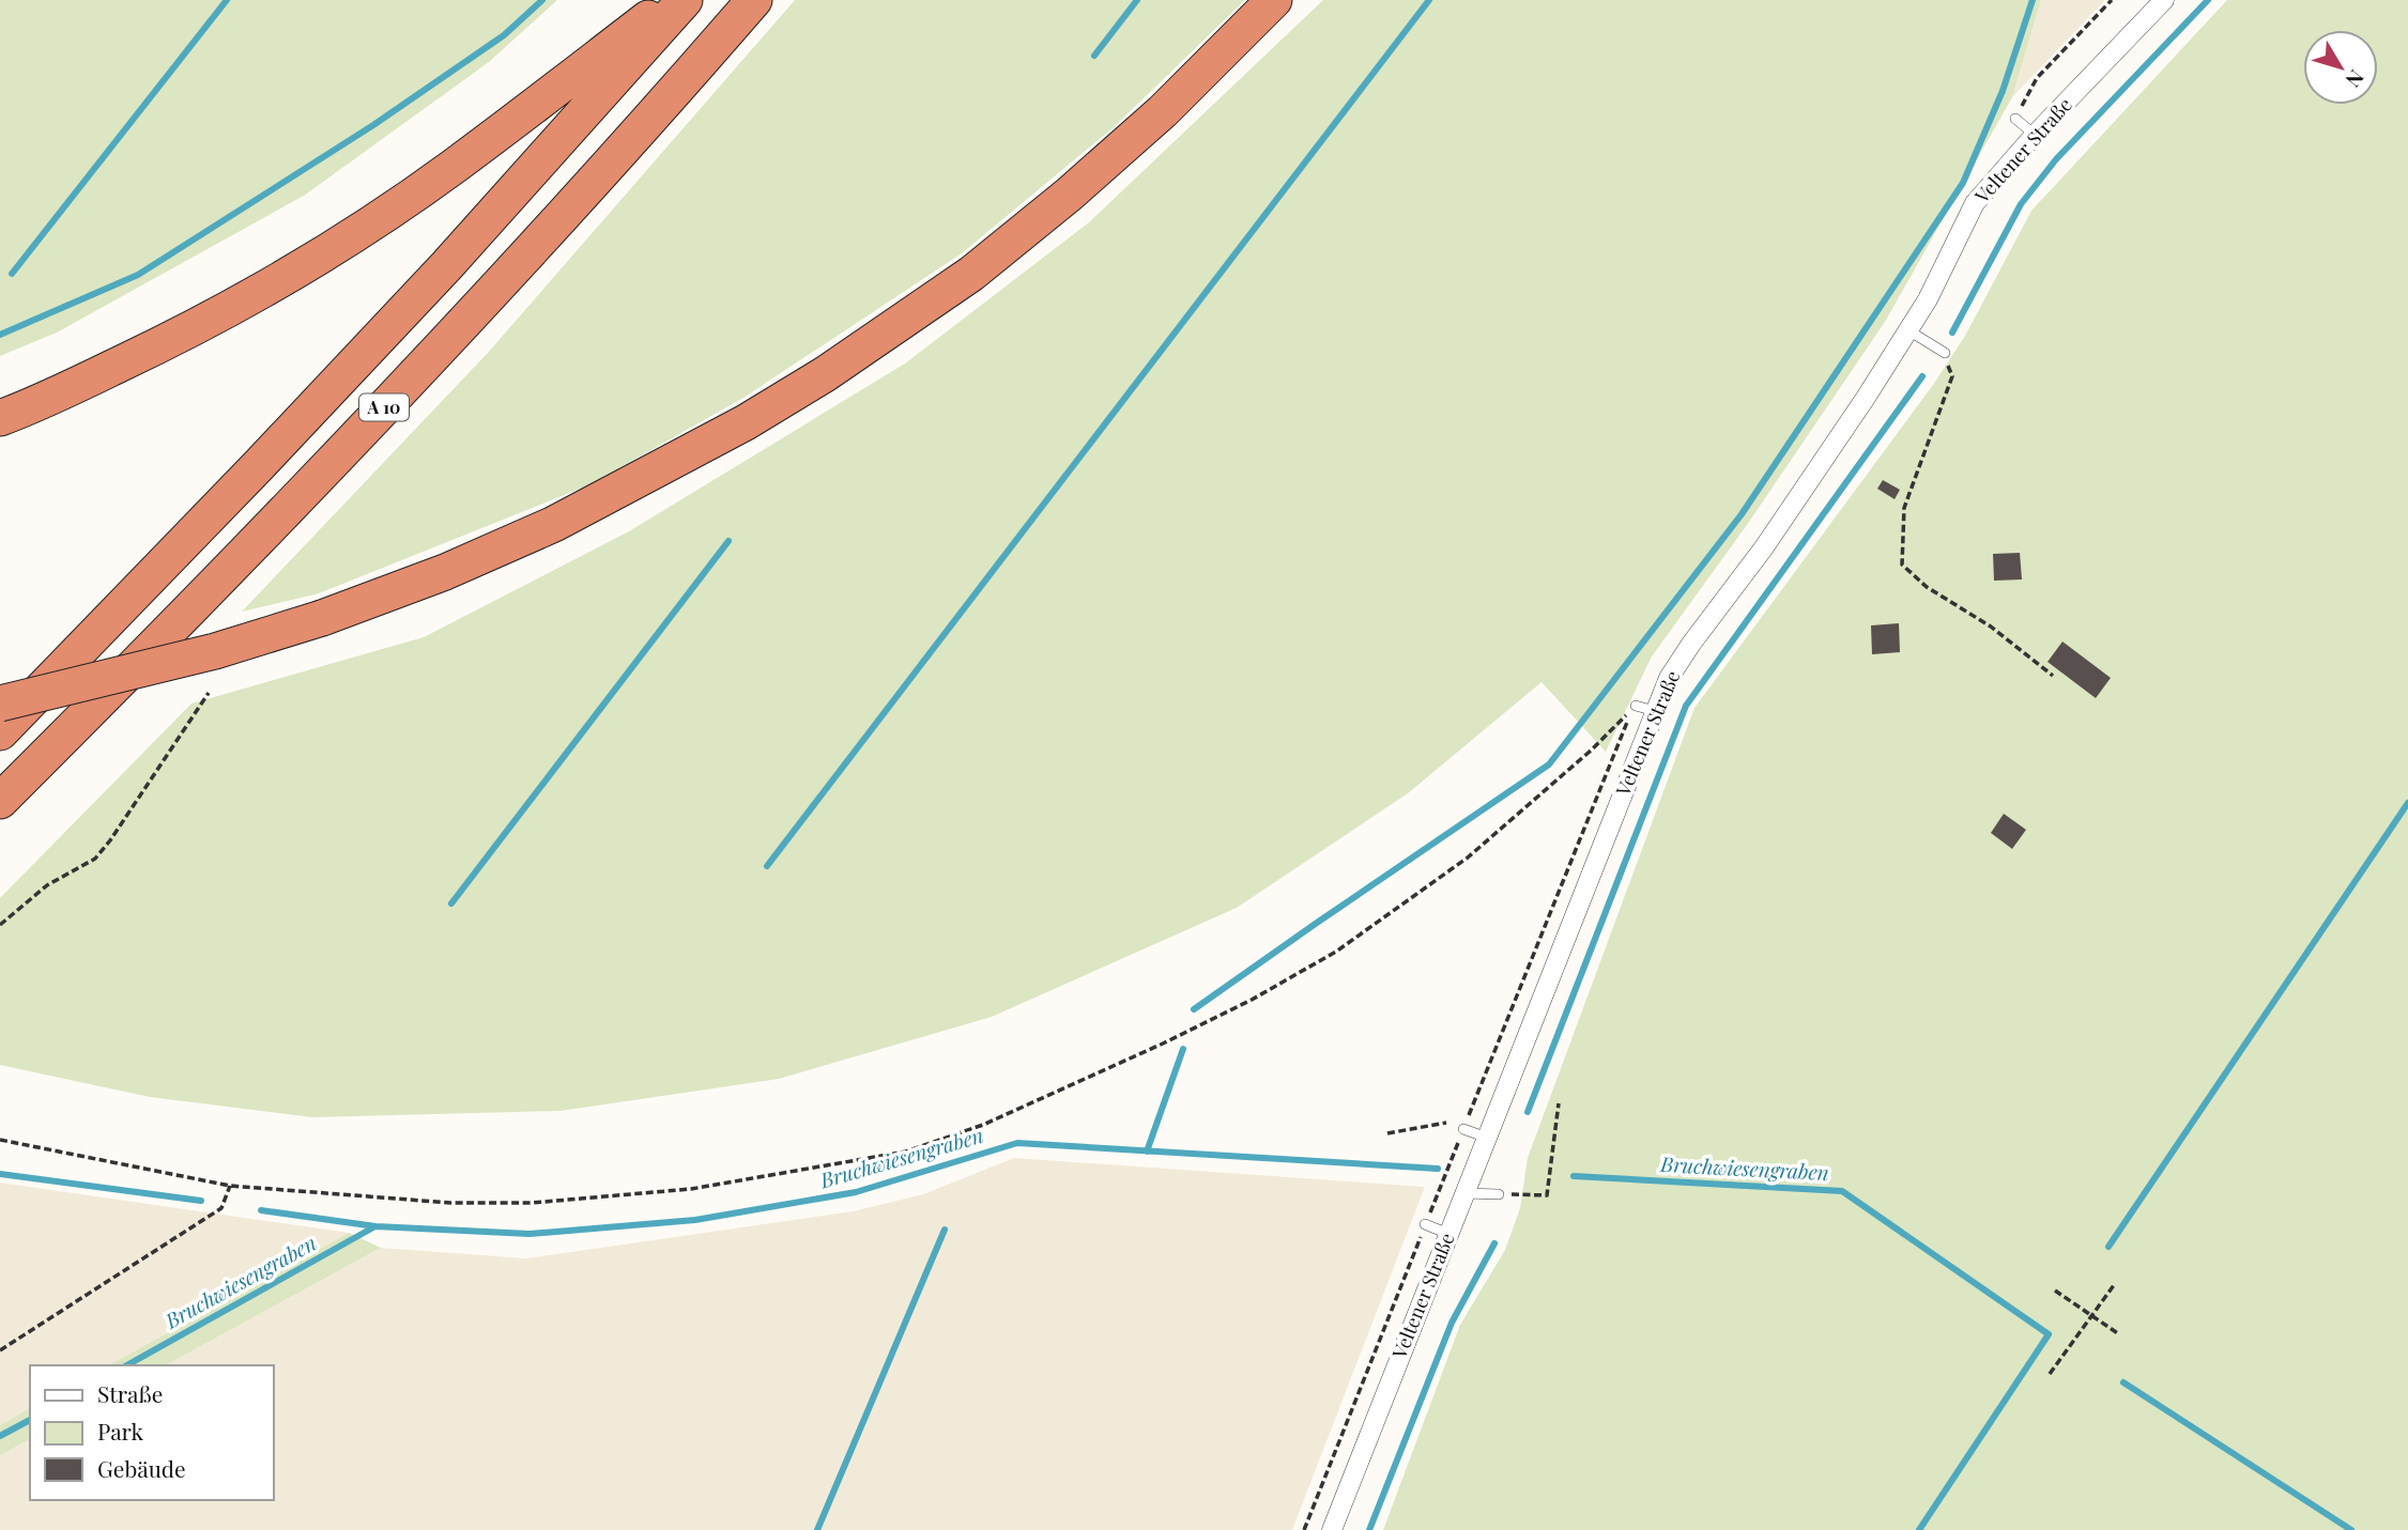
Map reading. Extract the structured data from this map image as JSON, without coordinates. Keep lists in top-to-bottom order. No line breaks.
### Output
{"streets":{"highway":["A 10"],"street":["Veltener Straße"]},"water":["Bruchwiesengraben"],"legend":["Straße","Park","Gebäude"],"north":"bottom right"}
